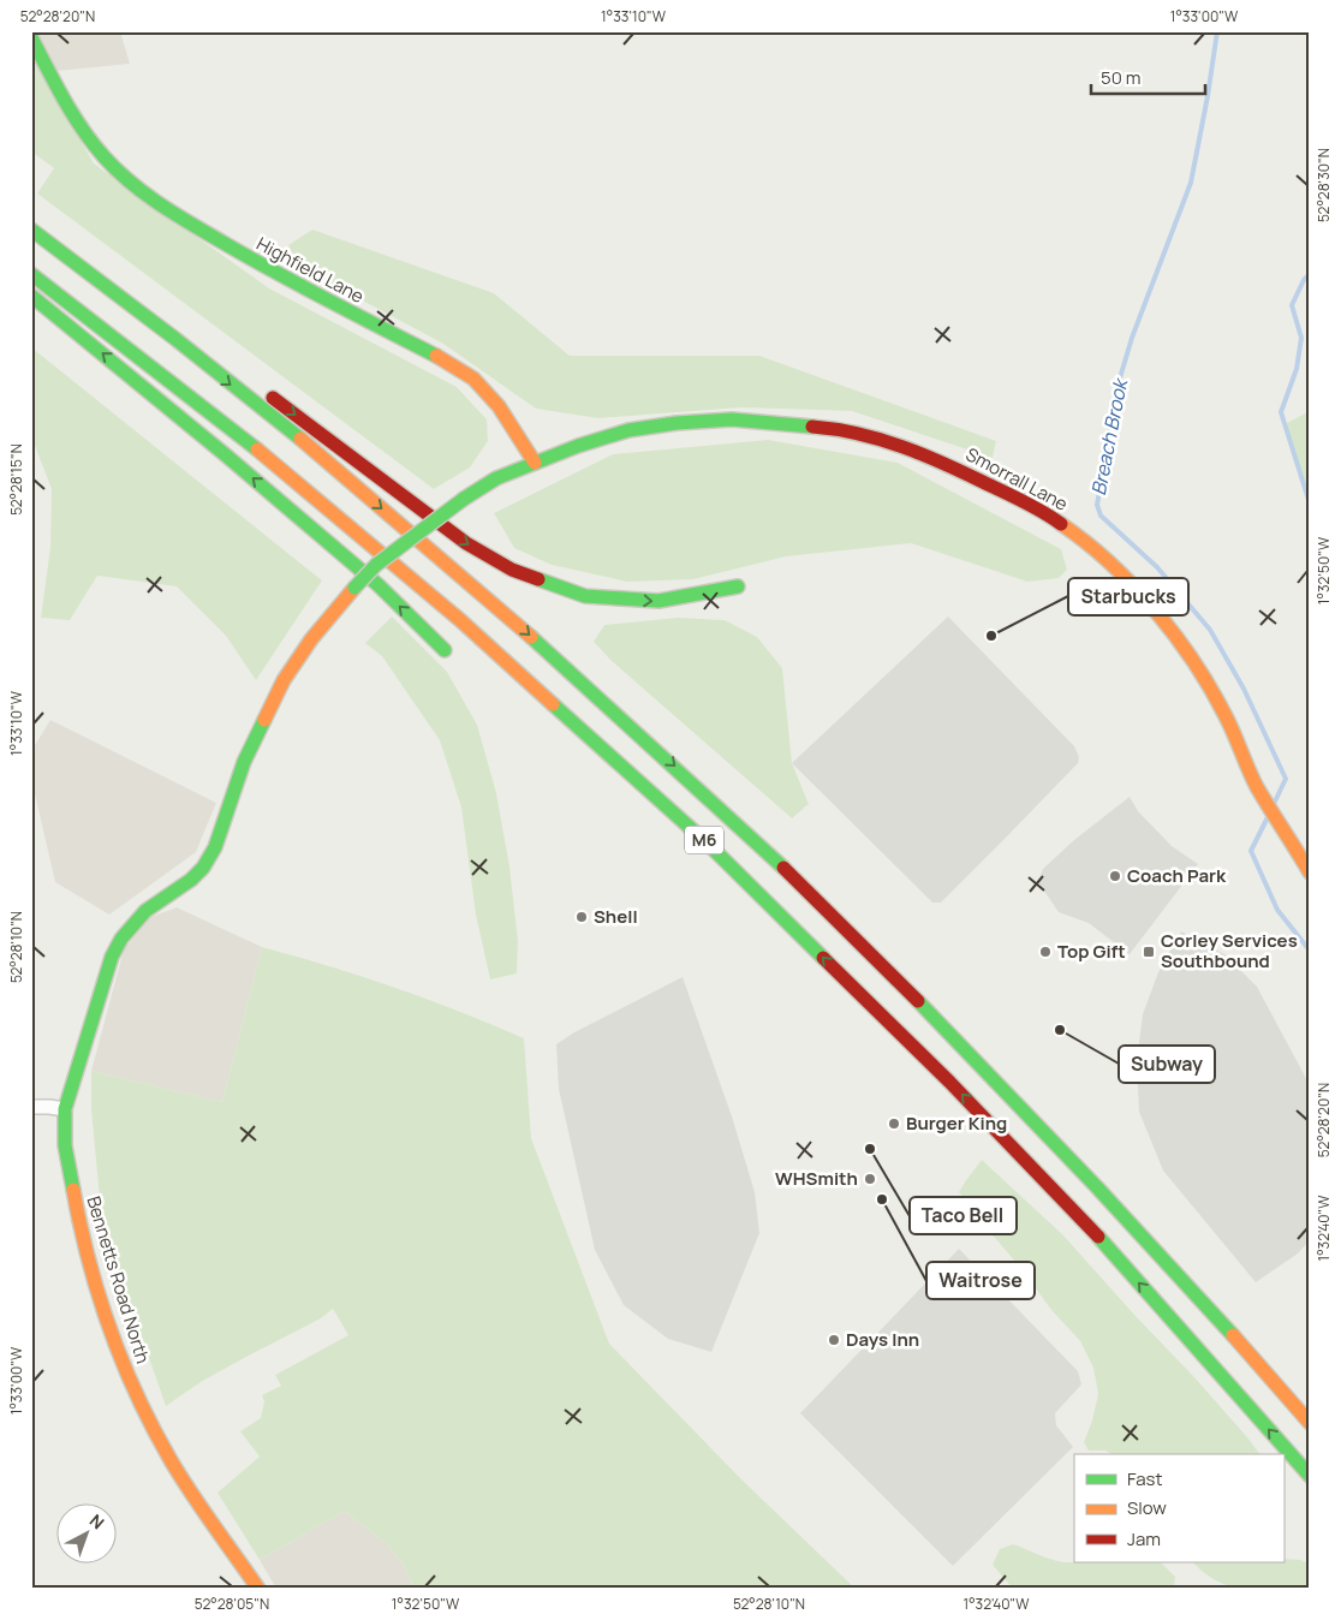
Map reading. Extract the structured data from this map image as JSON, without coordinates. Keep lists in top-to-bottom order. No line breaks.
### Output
{"streets":{"main road":["Highfield Lane","Smorrall Lane","M6","Bennetts Road North"]},"crossings":[["Highfield Lane","Smorrall Lane"],["Highfield Lane","Bennetts Road North"],["Smorrall Lane","Bennetts Road North"]],"water":["Breach Brook"],"places":{"other":["Starbucks","Coach Park","Shell","Top Gift","Subway","Burger King","Taco Bell","WHSmith","Waitrose","Days Inn"],"transit":["Corley Services Southbound"]},"legend":["Fast","Slow","Jam"],"scale_bar":"50 m","north":"top right","coordinates":["52°28'20\"N","1°33'10\"W","1°33'00\"W","52°28'30\"N","52°28'15\"N","1°32'50\"W","52°28'10\"N","1°32'40\"W","52°28'05\"N"]}
